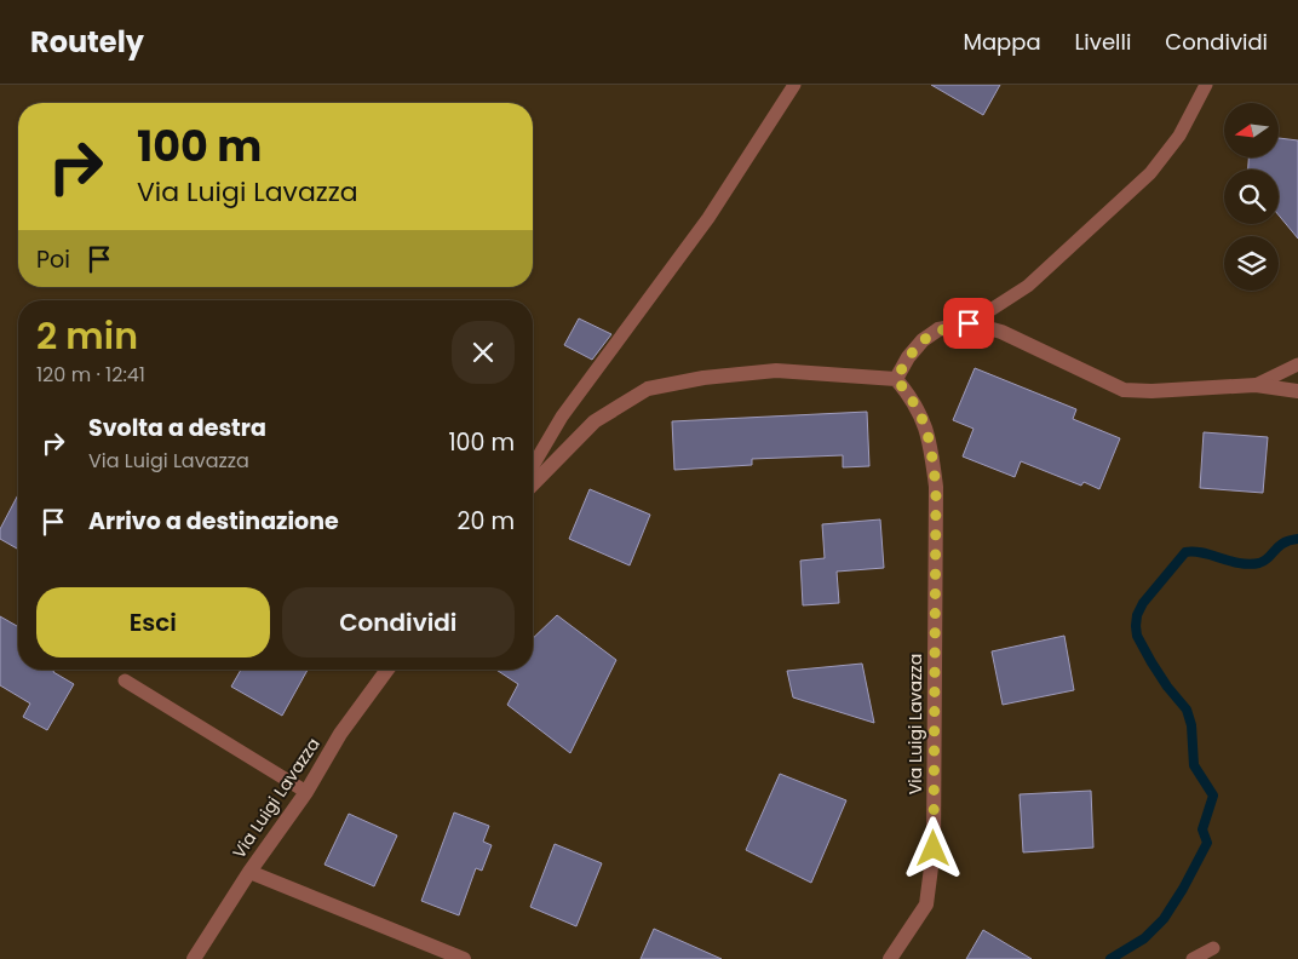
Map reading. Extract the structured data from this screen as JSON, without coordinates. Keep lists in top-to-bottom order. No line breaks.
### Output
{"streets":{"street":["Via Luigi Lavazza"]},"north":"left","page":{"header":"Routely","nav":["Mappa","Livelli","Condividi"],"turn":["100 m","Via Luigi Lavazza"],"then":"Poi","heading":["2 min","120 m · 12:41"],"list":[{"name":"Svolta a destra","note":"Via Luigi Lavazza","value":"100 m"},{"name":"Arrivo a destinazione","value":"20 m"}],"buttons":["Esci","Condividi"]}}
